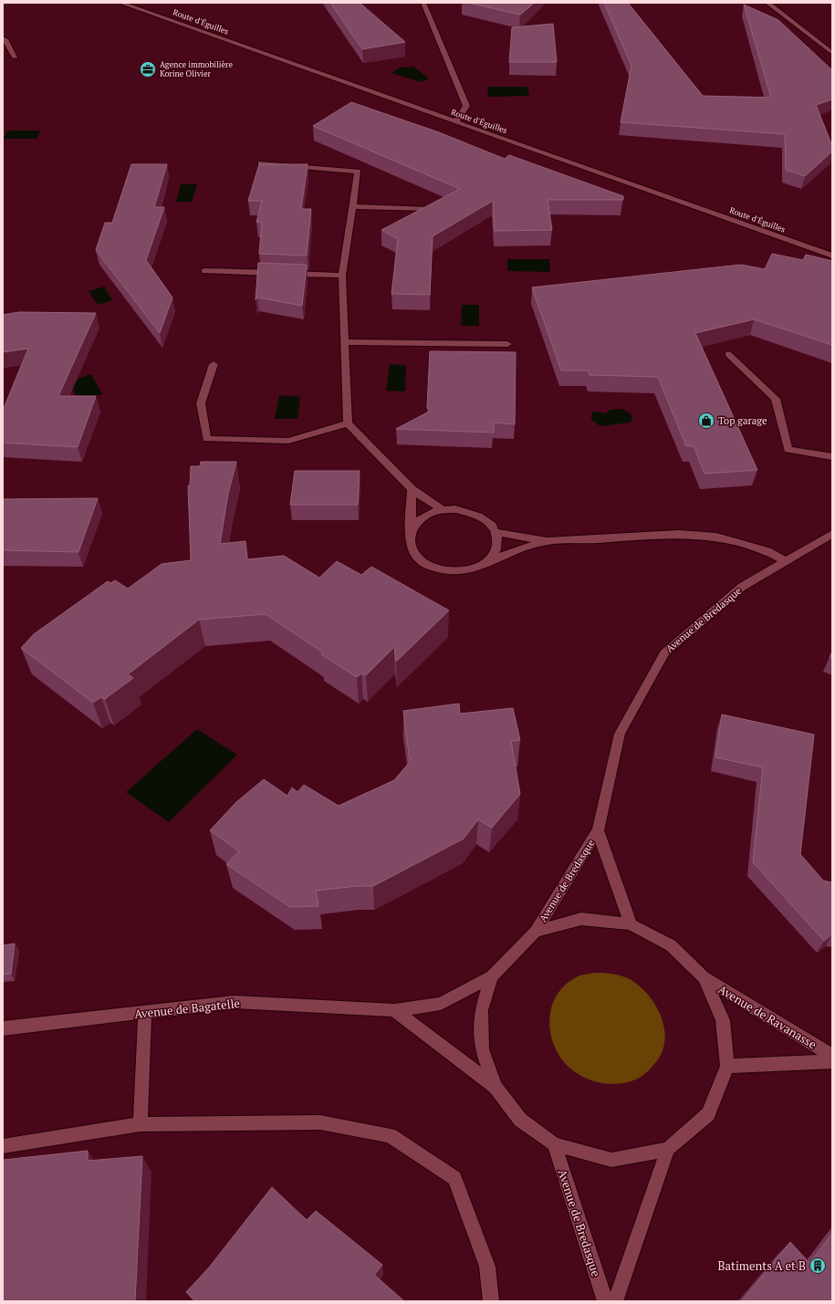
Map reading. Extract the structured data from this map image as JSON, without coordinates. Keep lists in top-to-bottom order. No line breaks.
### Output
{"streets":{"street":["Route d'Éguilles","Avenue de Bredasque","Avenue de Bagatelle","Avenue de Ravanasse"]},"crossings":[["Avenue de Bredasque","Avenue de Bagatelle"]],"places":{"office":["Agence immobilière Korine Olivier"],"shop":["Top garage"],"building":["Batiments A et B"]}}
